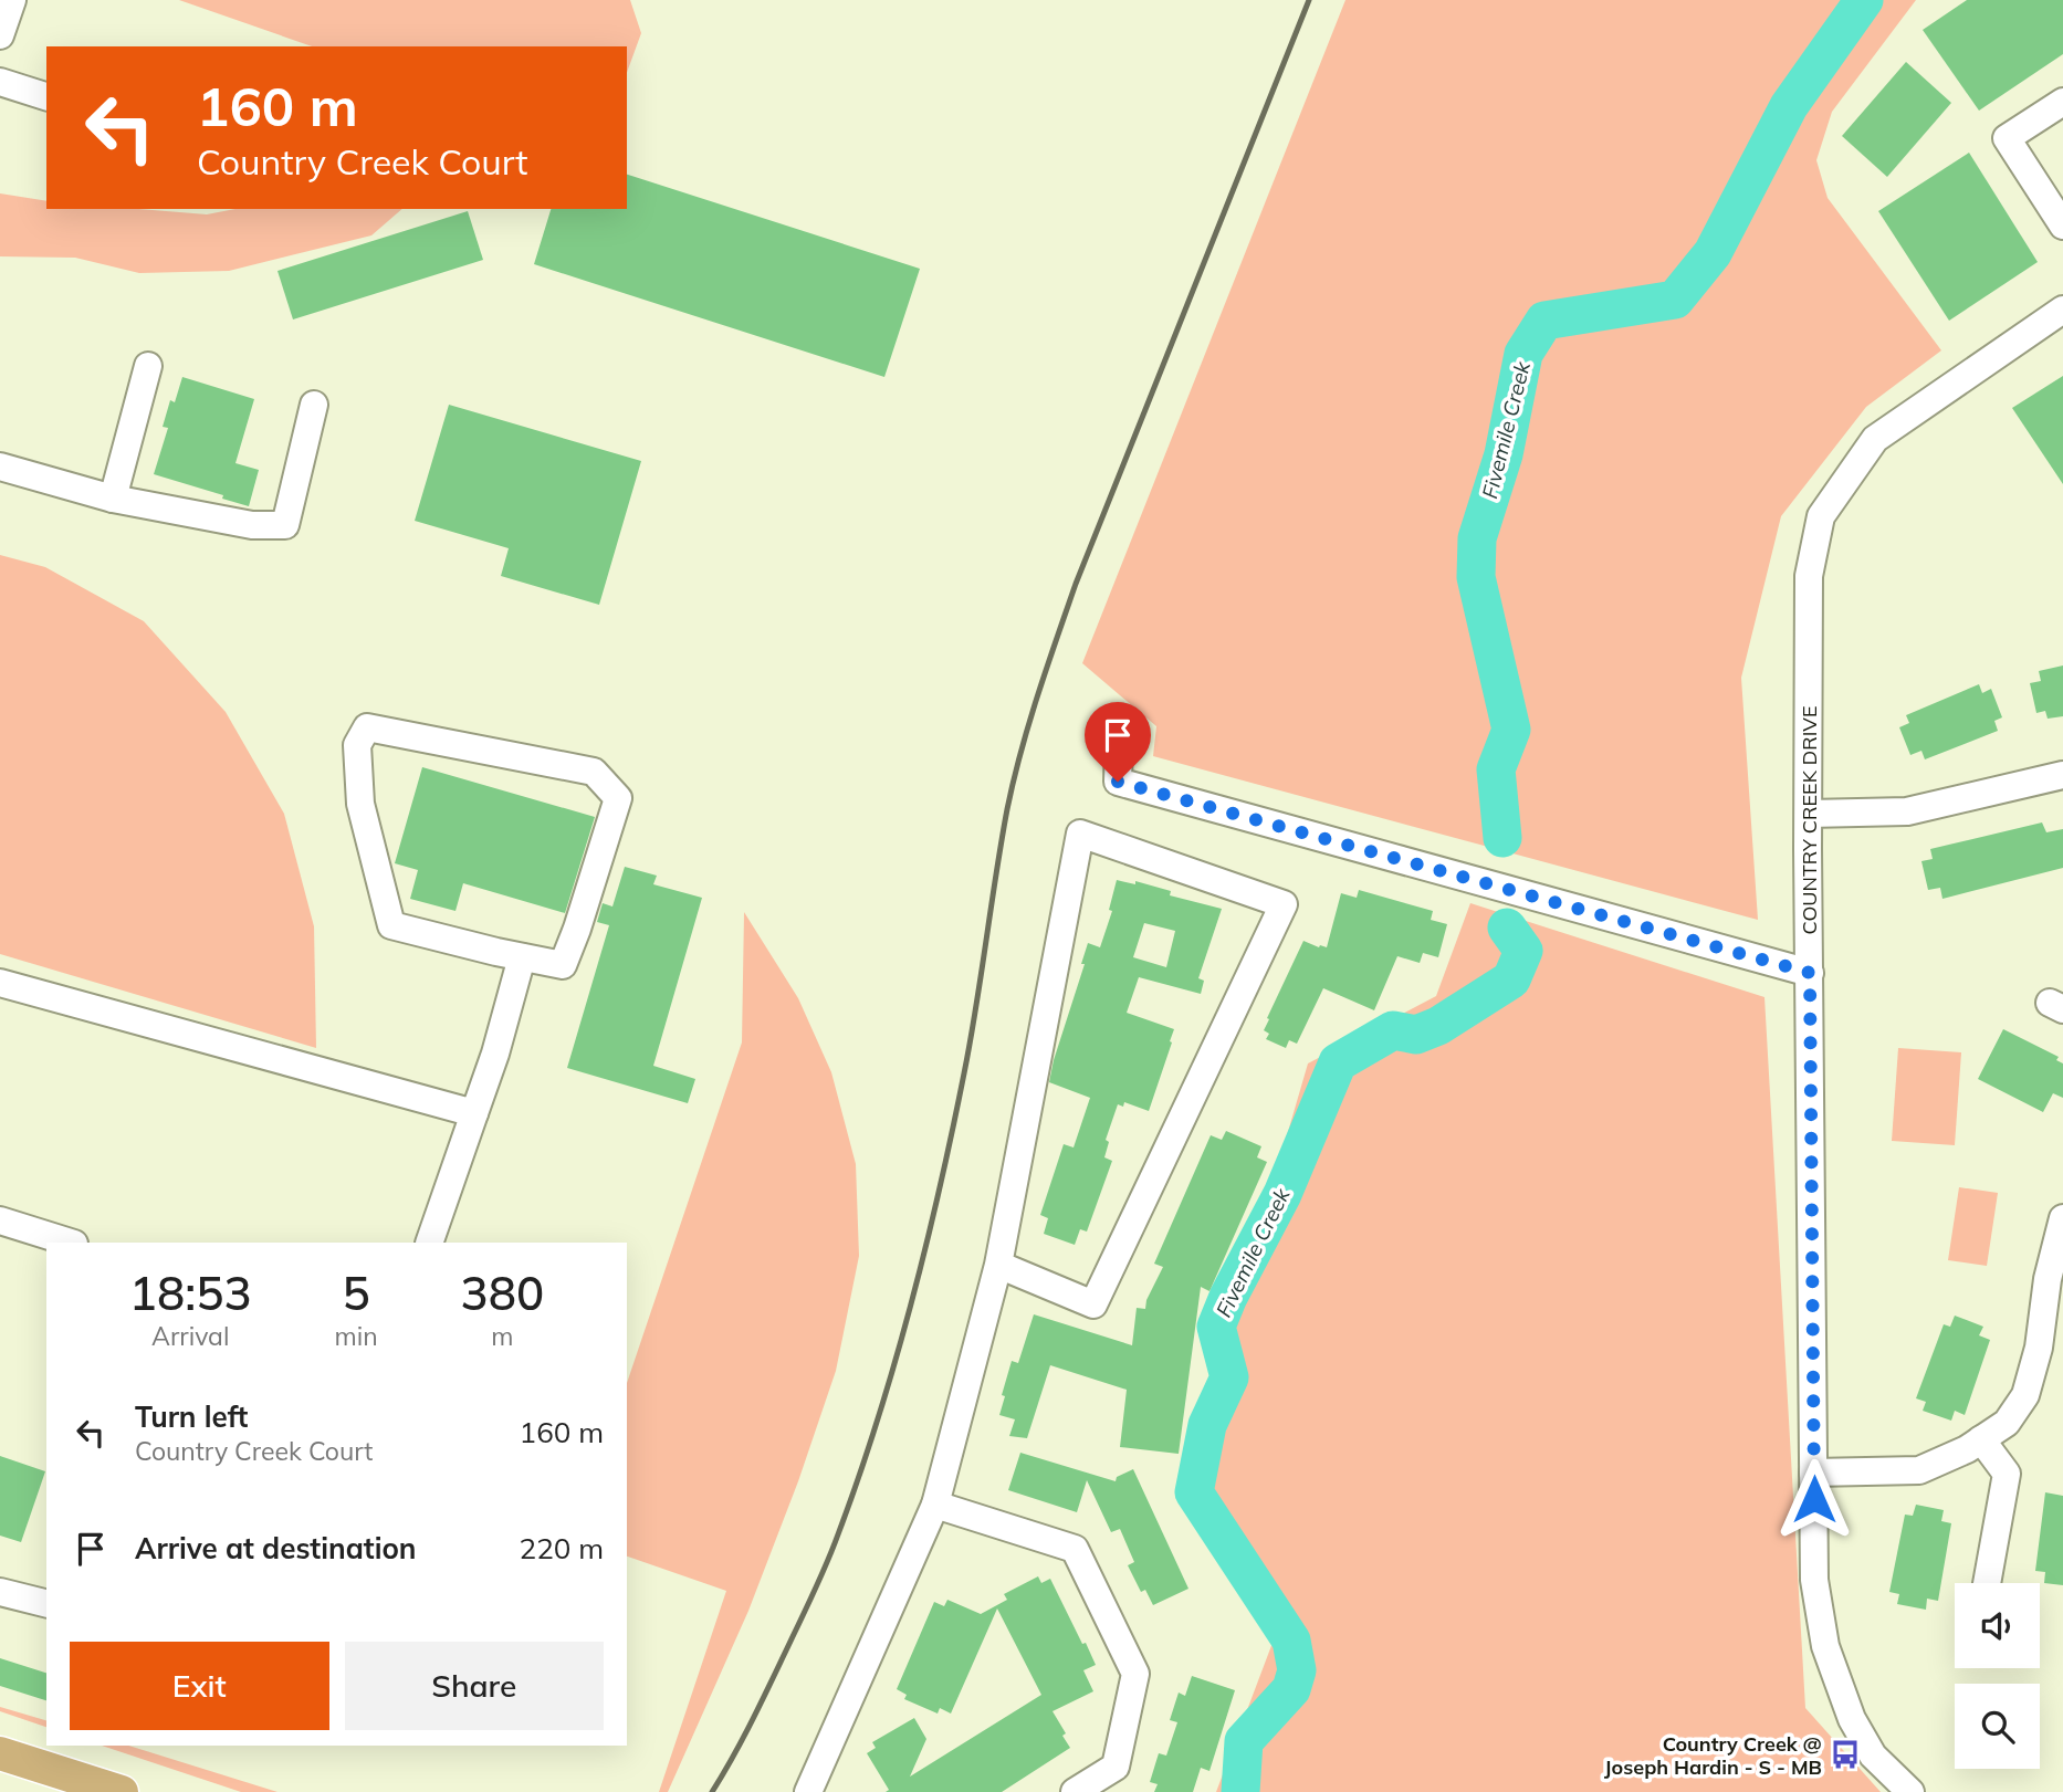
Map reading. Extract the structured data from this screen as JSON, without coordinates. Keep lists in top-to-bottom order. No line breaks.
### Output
{"streets":{"street":["COUNTRY CREEK DRIVE"]},"water":["Fivemile Creek"],"places":{"bus stop":["Country Creek @ Joseph Hardin - S - MB"]},"page":{"turn":["160 m","Country Creek Court"],"eta":["18:53","Arrival","5","min","380","m"],"list":[{"name":"Turn left","note":"Country Creek Court","value":"160 m"},{"name":"Arrive at destination","value":"220 m"}],"buttons":["Exit","Share"]}}
